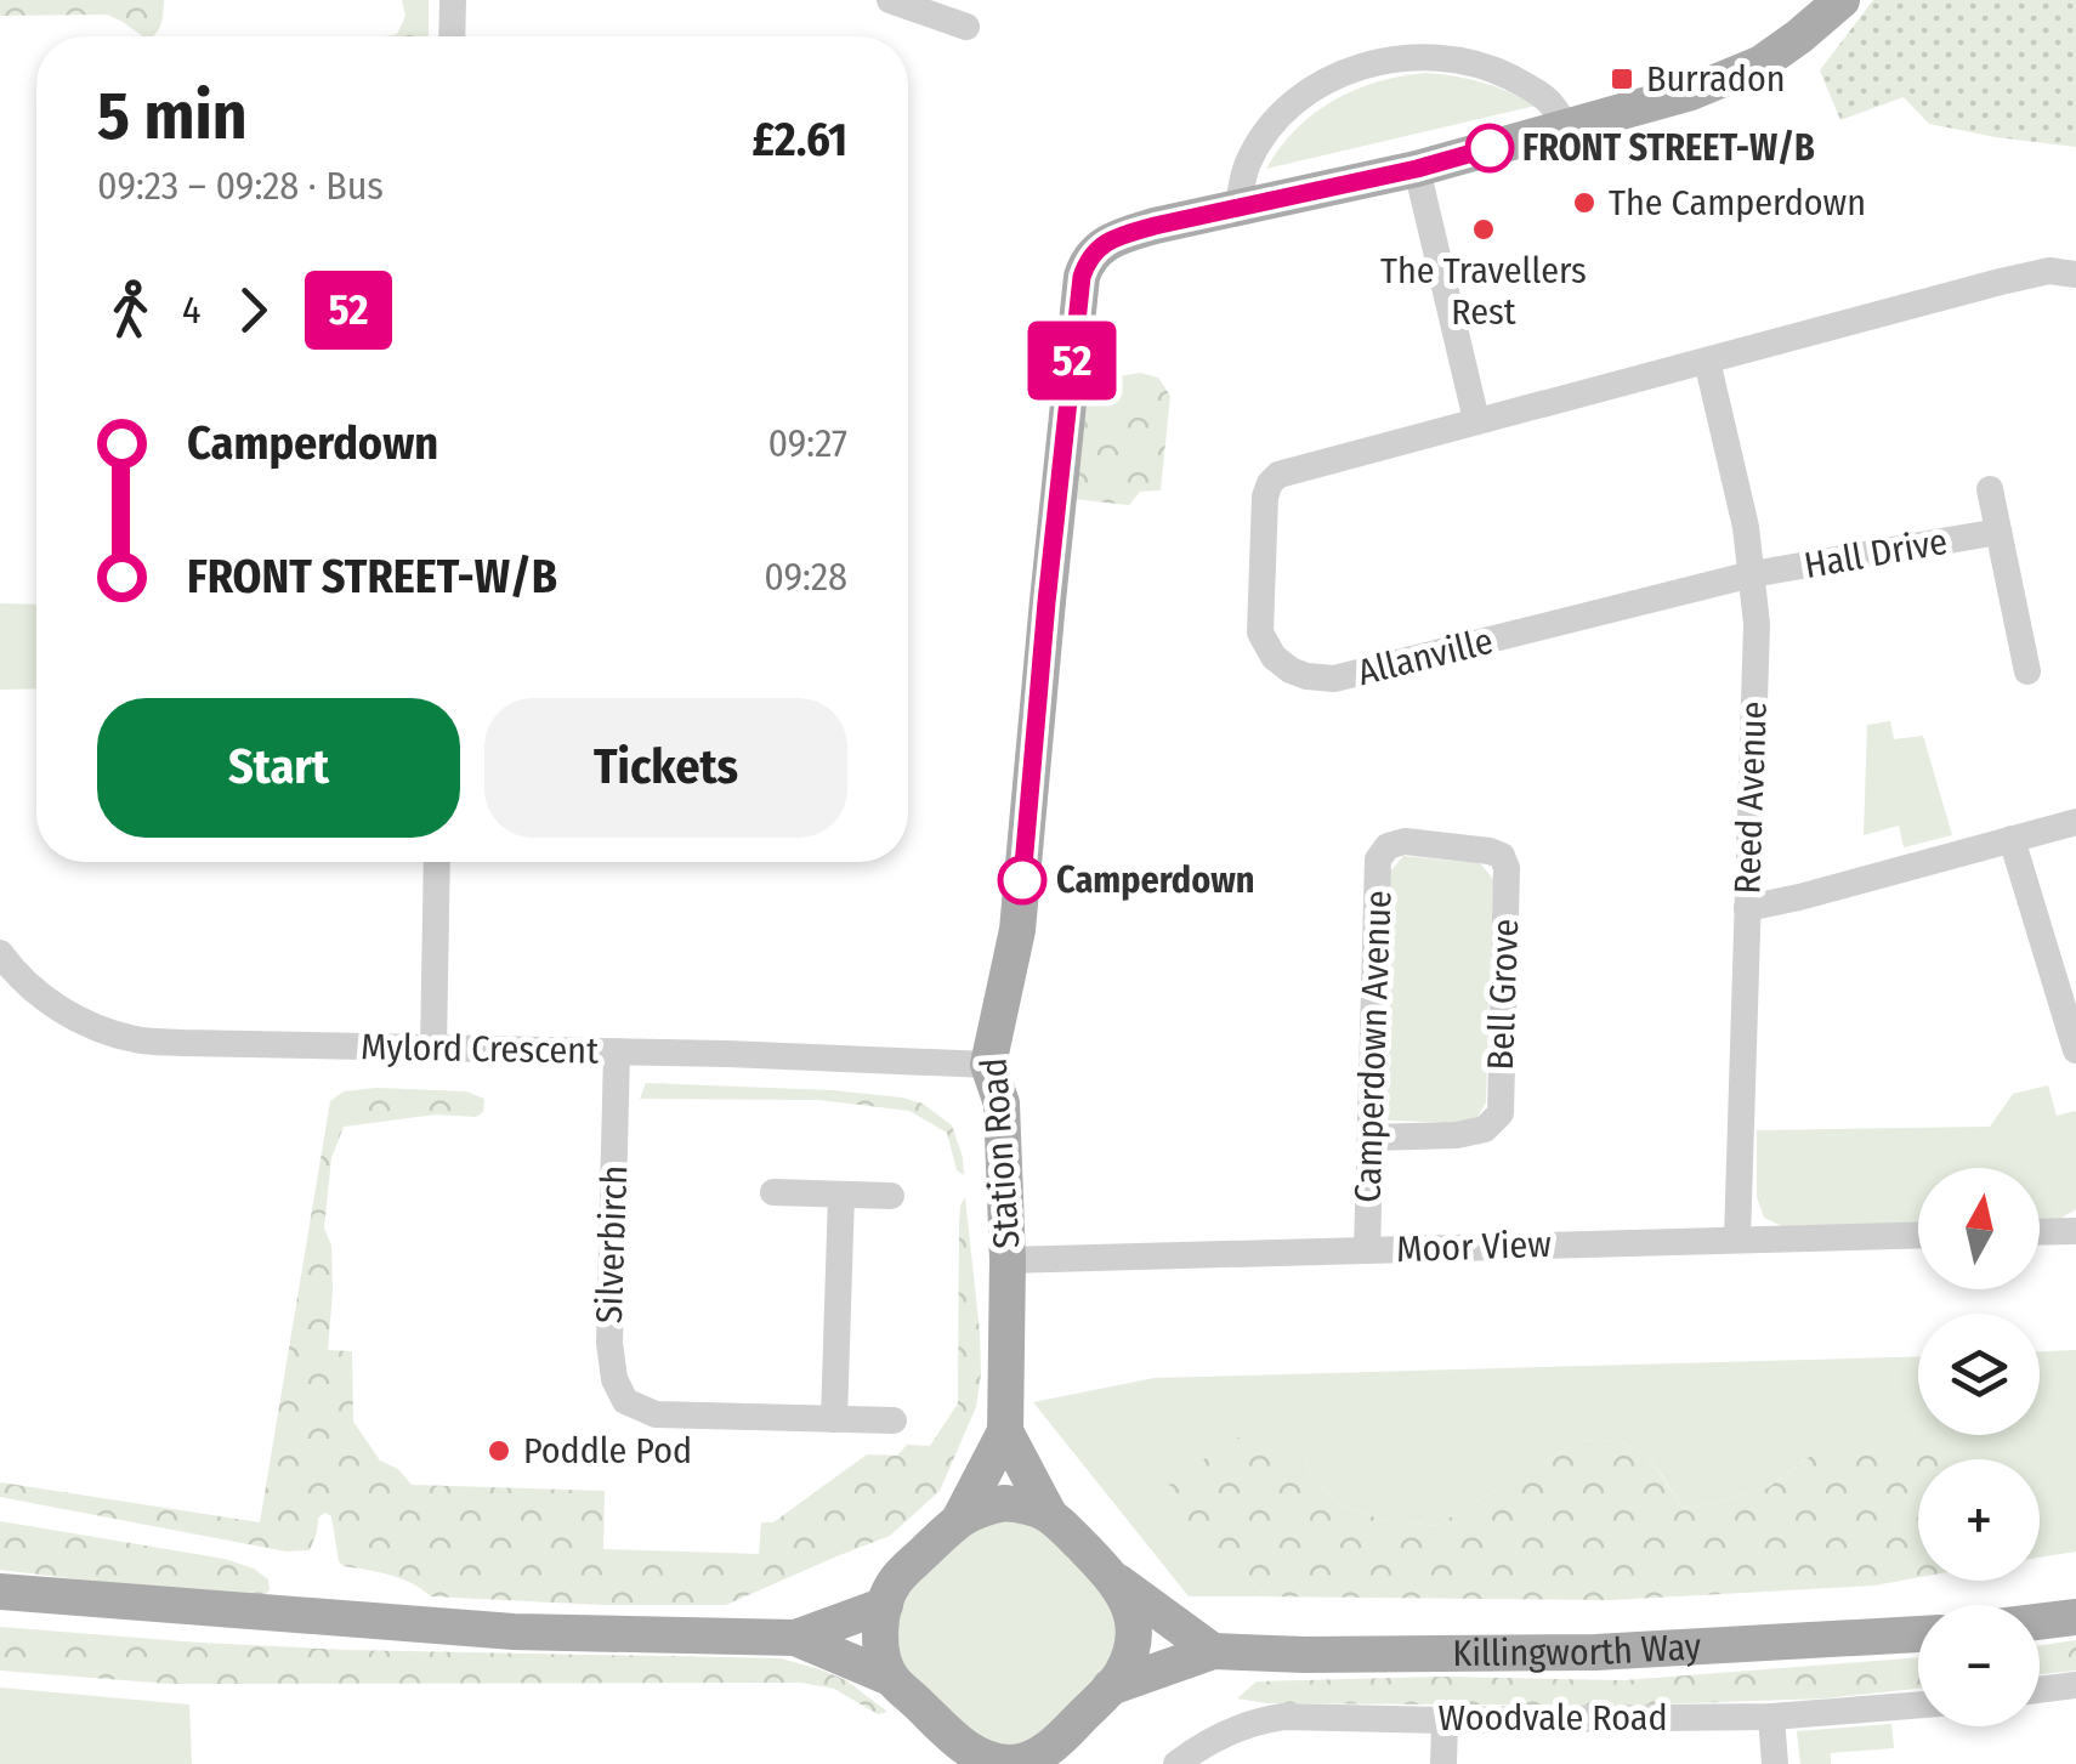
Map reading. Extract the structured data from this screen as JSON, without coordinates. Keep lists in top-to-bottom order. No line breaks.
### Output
{"streets":{"main road":["Station Road","Killingworth Way"],"street":["Hall Drive","Allanville","Reed Avenue","Bell Grove","Camperdown Avenue","Mylord Crescent","Silverbirch","Moor View","Woodvale Road"]},"crossings":[["Hall Drive","Allanville"],["Hall Drive","Reed Avenue"],["Allanville","Reed Avenue"],["Reed Avenue","Moor View"],["Bell Grove","Camperdown Avenue"],["Camperdown Avenue","Moor View"],["Mylord Crescent","Station Road"],["Mylord Crescent","Silverbirch"],["Station Road","Moor View"],["Station Road","Killingworth Way"]],"places":{"transit":["Burradon"],"other":["FRONT STREET-W/B","The Camperdown","The Travellers Rest","Camperdown","Poddle Pod"]},"lines":["bus line 52"],"north":"top","page":{"on_map":"52","heading":["5 min","09:23 – 09:28 · Bus","£2.61"],"legs":["4","52"],"list":[{"name":"Camperdown","value":"09:27"},{"name":"FRONT STREET-W/B","value":"09:28"}],"buttons":["Start","Tickets"],"map_buttons":["+","−"]}}
